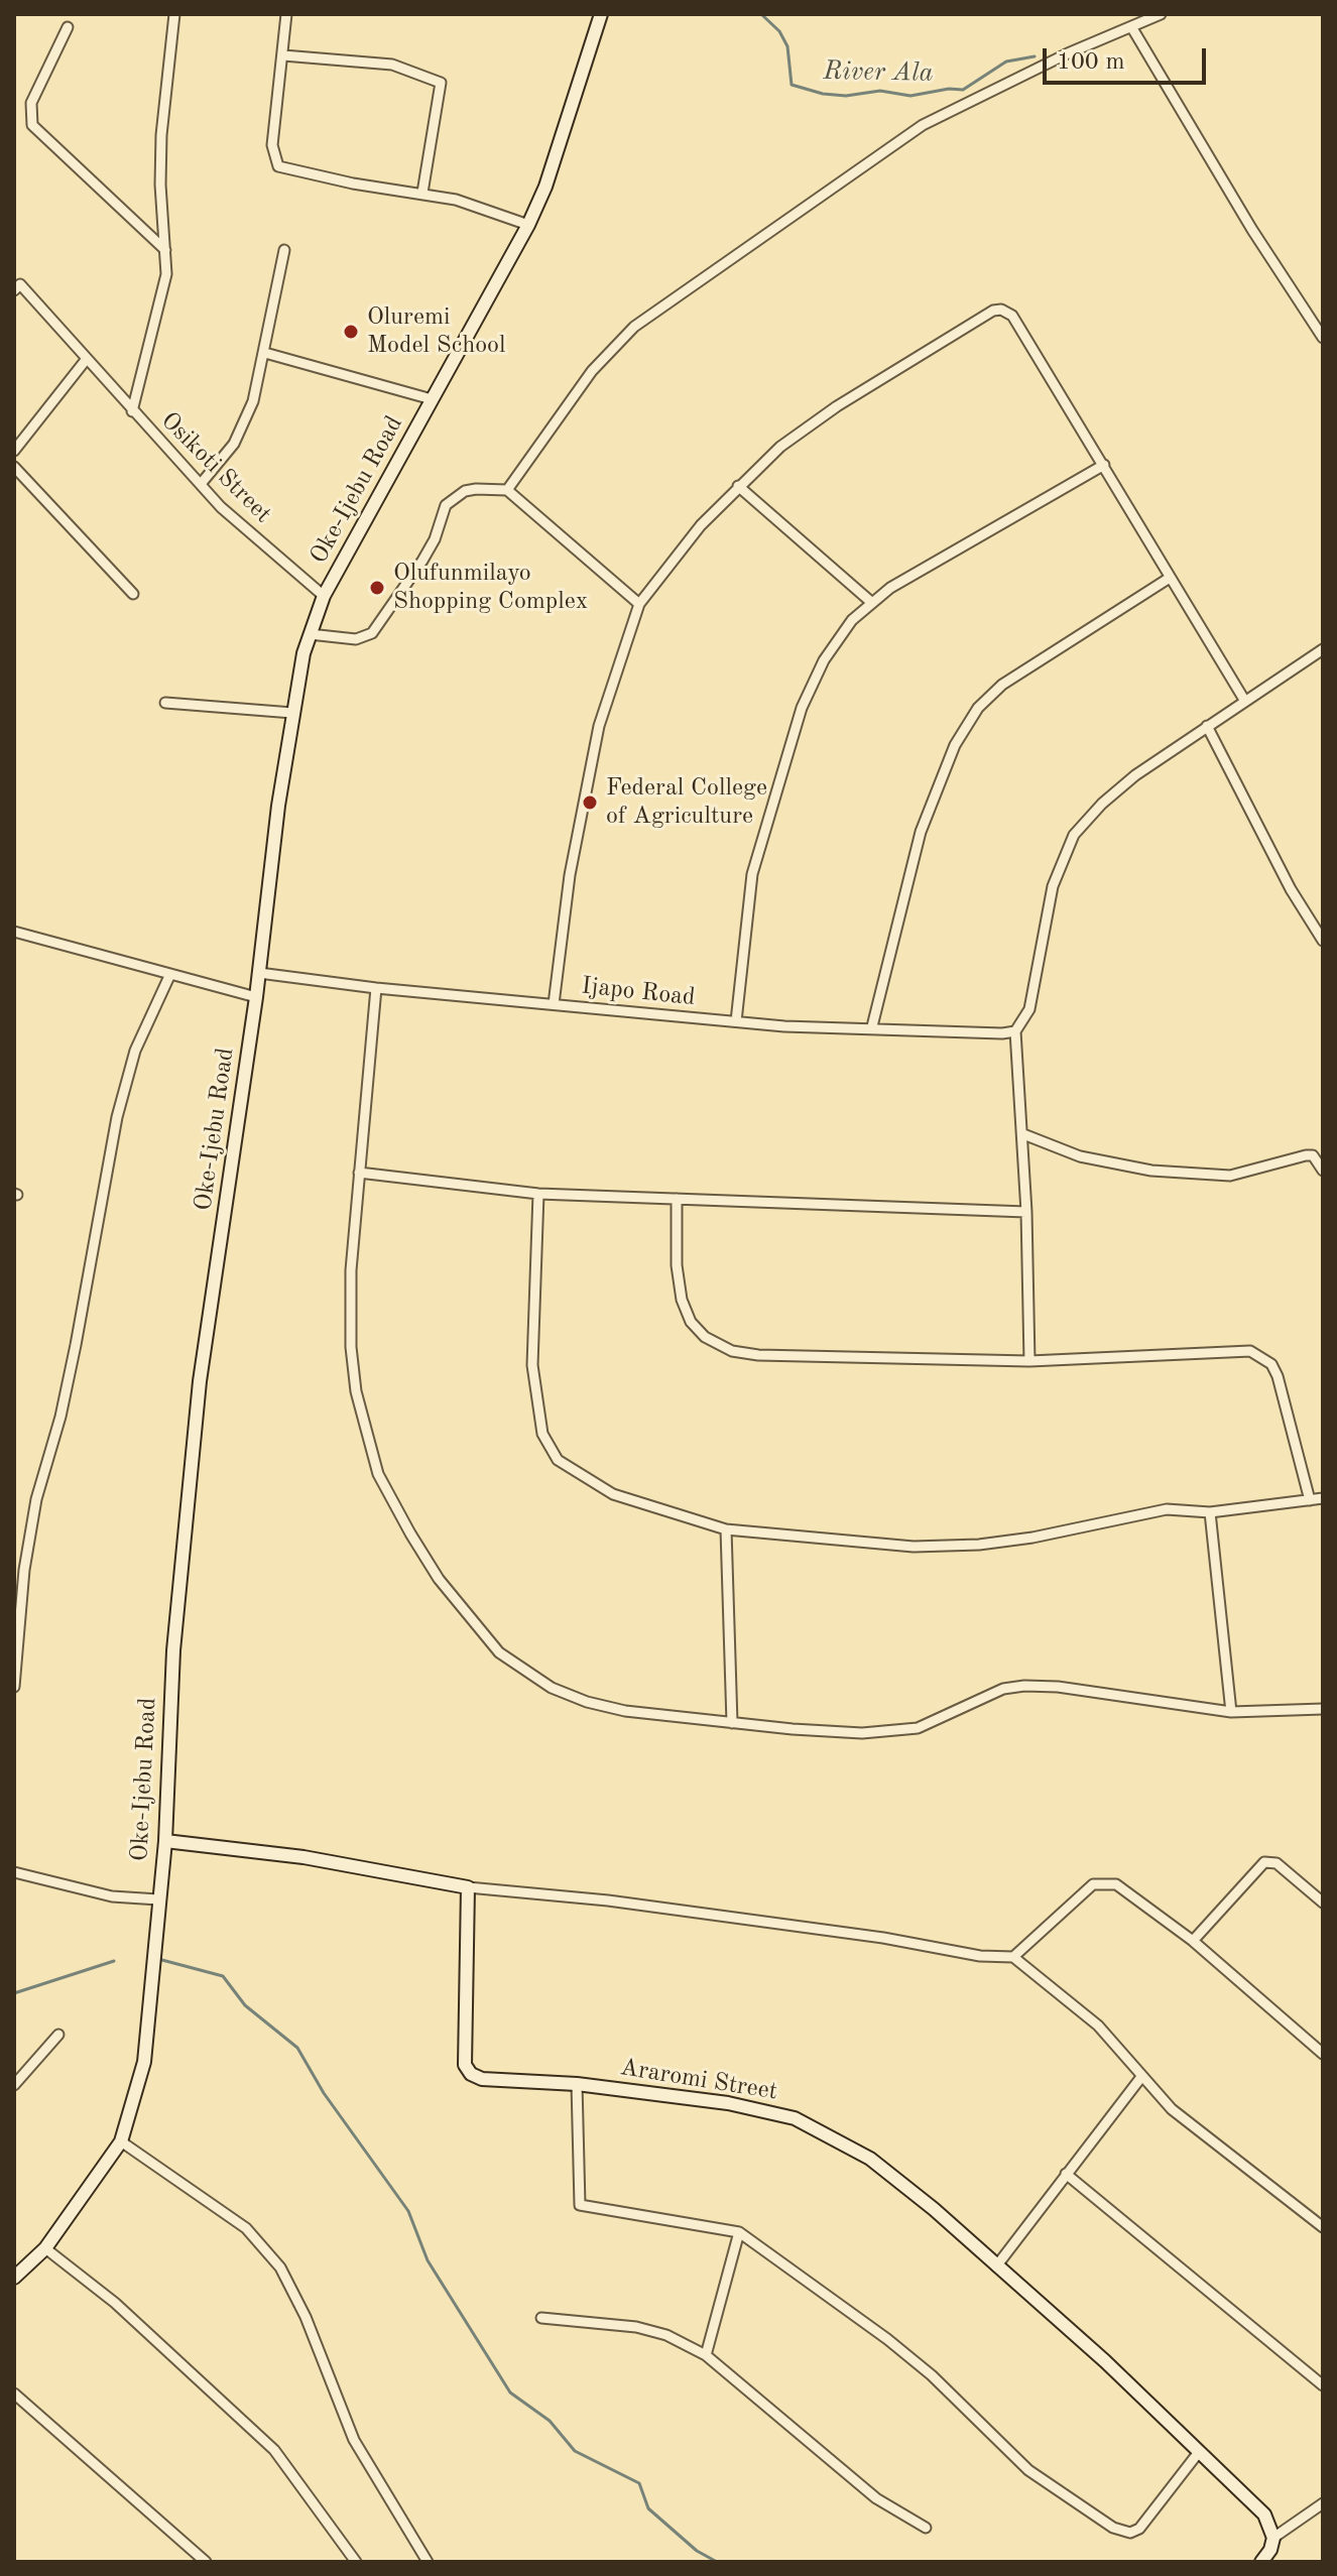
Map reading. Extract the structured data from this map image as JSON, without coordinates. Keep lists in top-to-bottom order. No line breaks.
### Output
{"streets":{"main road":["Oke-Ijebu Road","Araromi Street"],"street":["Osikoti Street","Ijapo Road"]},"crossings":[["Osikoti Street","Oke-Ijebu Road"],["Oke-Ijebu Road","Ijapo Road"]],"water":["River Ala"],"places":["Oluremi Model School","Olufunmilayo Shopping Complex","Federal College of Agriculture"],"scale_bar":"100 m"}
